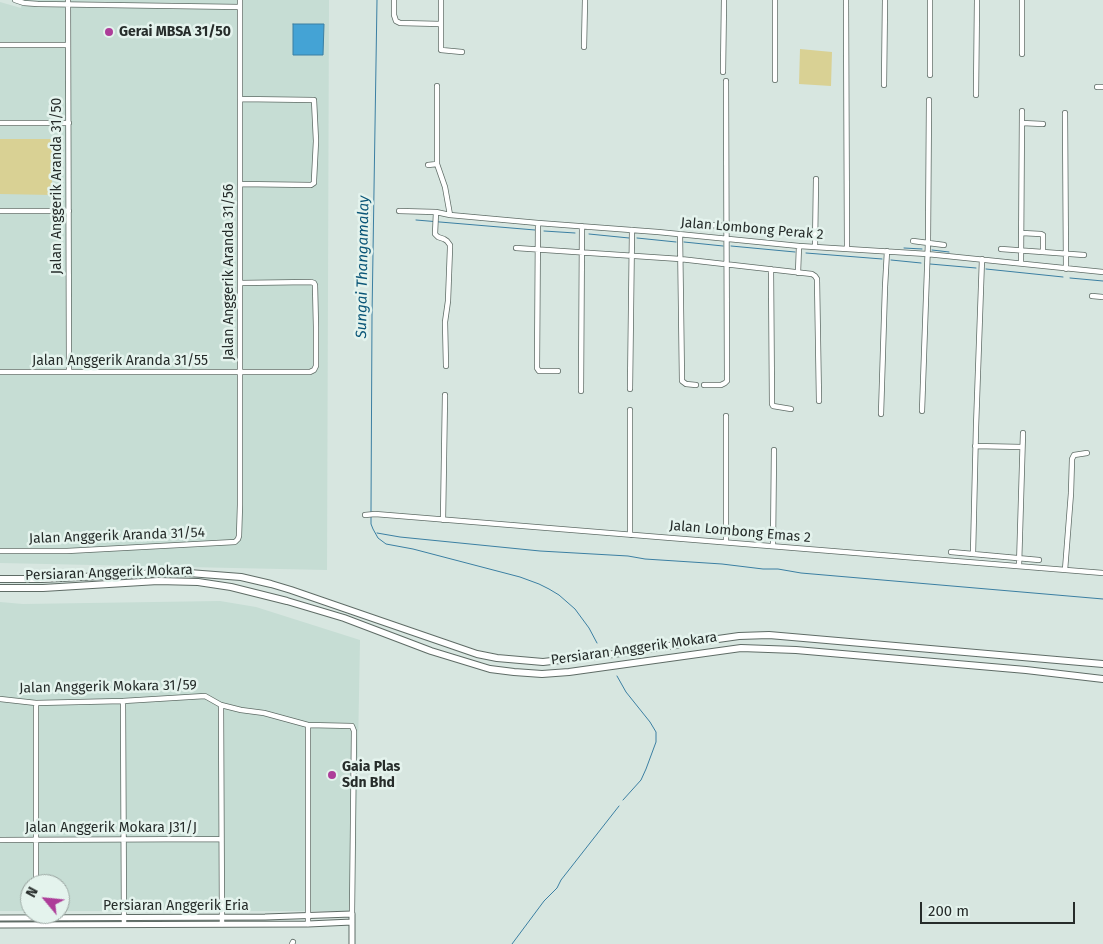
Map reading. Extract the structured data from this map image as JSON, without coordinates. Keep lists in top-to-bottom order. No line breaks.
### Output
{"streets":{"main road":["Persiaran Anggerik Mokara"],"street":["Jalan Anggerik Aranda 31/50","Jalan Lombong Perak 2","Jalan Anggerik Aranda 31/56","Jalan Anggerik Aranda 31/55","Jalan Lombong Emas 2","Jalan Anggerik Aranda 31/54","Jalan Anggerik Mokara 31/59","Jalan Anggerik Mokara J31/J","Persiaran Anggerik Eria"]},"crossings":[["Jalan Anggerik Aranda 31/50","Jalan Anggerik Aranda 31/55"],["Jalan Anggerik Aranda 31/56","Jalan Anggerik Aranda 31/55"],["Jalan Anggerik Aranda 31/56","Jalan Anggerik Aranda 31/54"],["Jalan Anggerik Mokara 31/59","Persiaran Anggerik Eria"]],"water":["Sungai Thangamalay"],"places":["Gerai MBSA 31/50","Gaia Plas Sdn Bhd"],"scale_bar":"200 m","north":"top left"}
